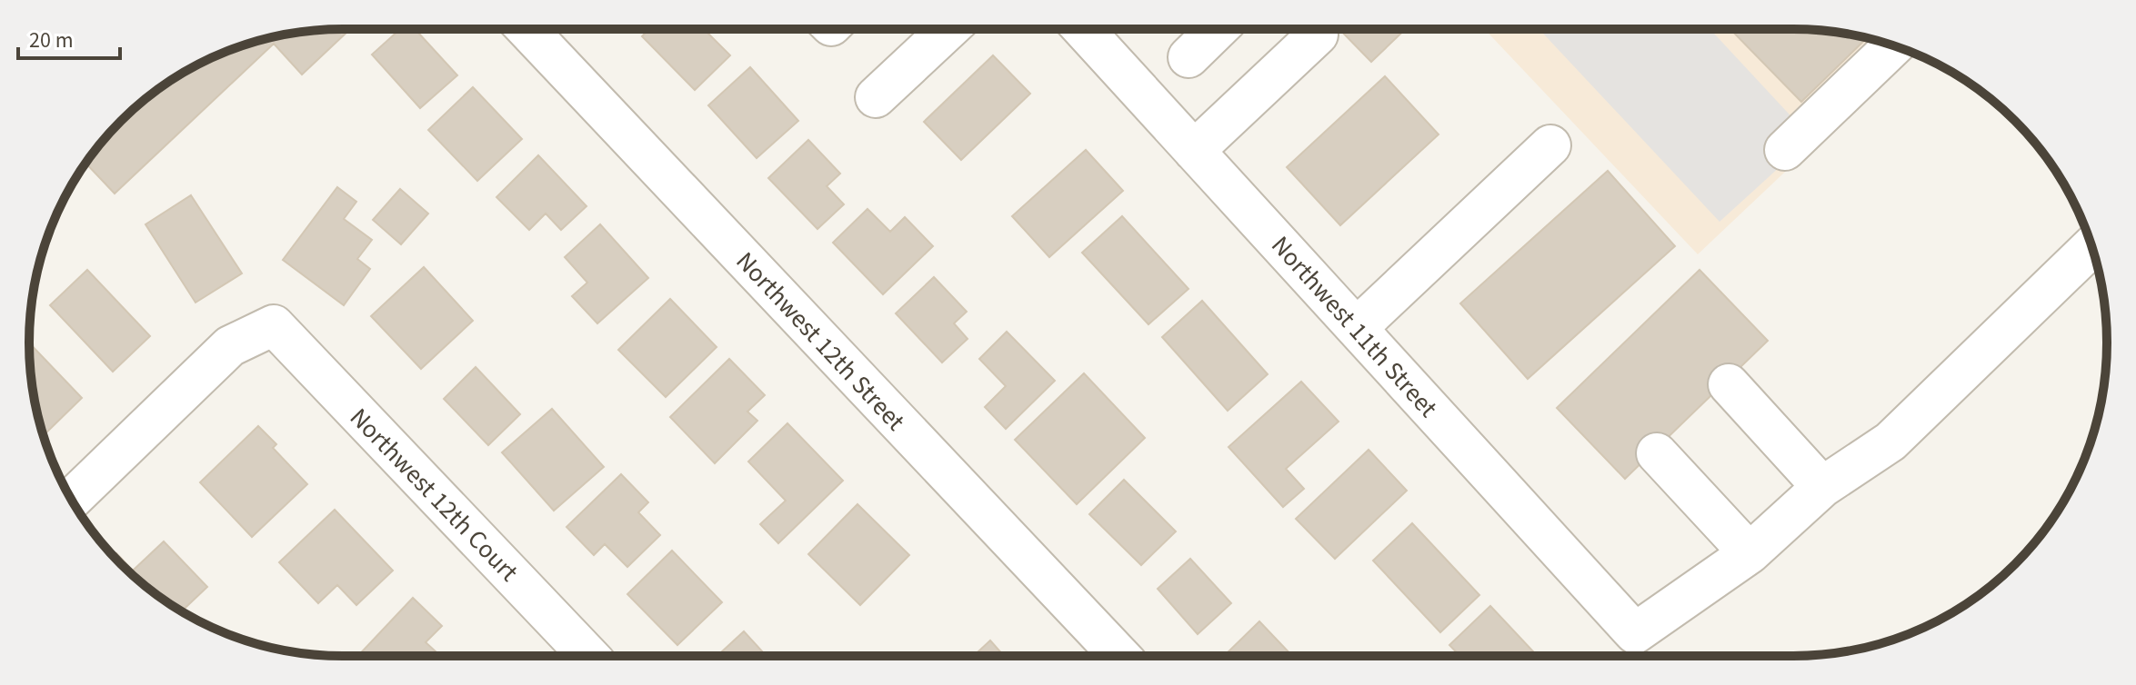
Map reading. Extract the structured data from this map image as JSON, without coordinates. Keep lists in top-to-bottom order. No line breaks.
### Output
{"streets":{"street":["Northwest 11th Street","Northwest 12th Street","Northwest 12th Court"]},"scale_bar":"20 m"}
